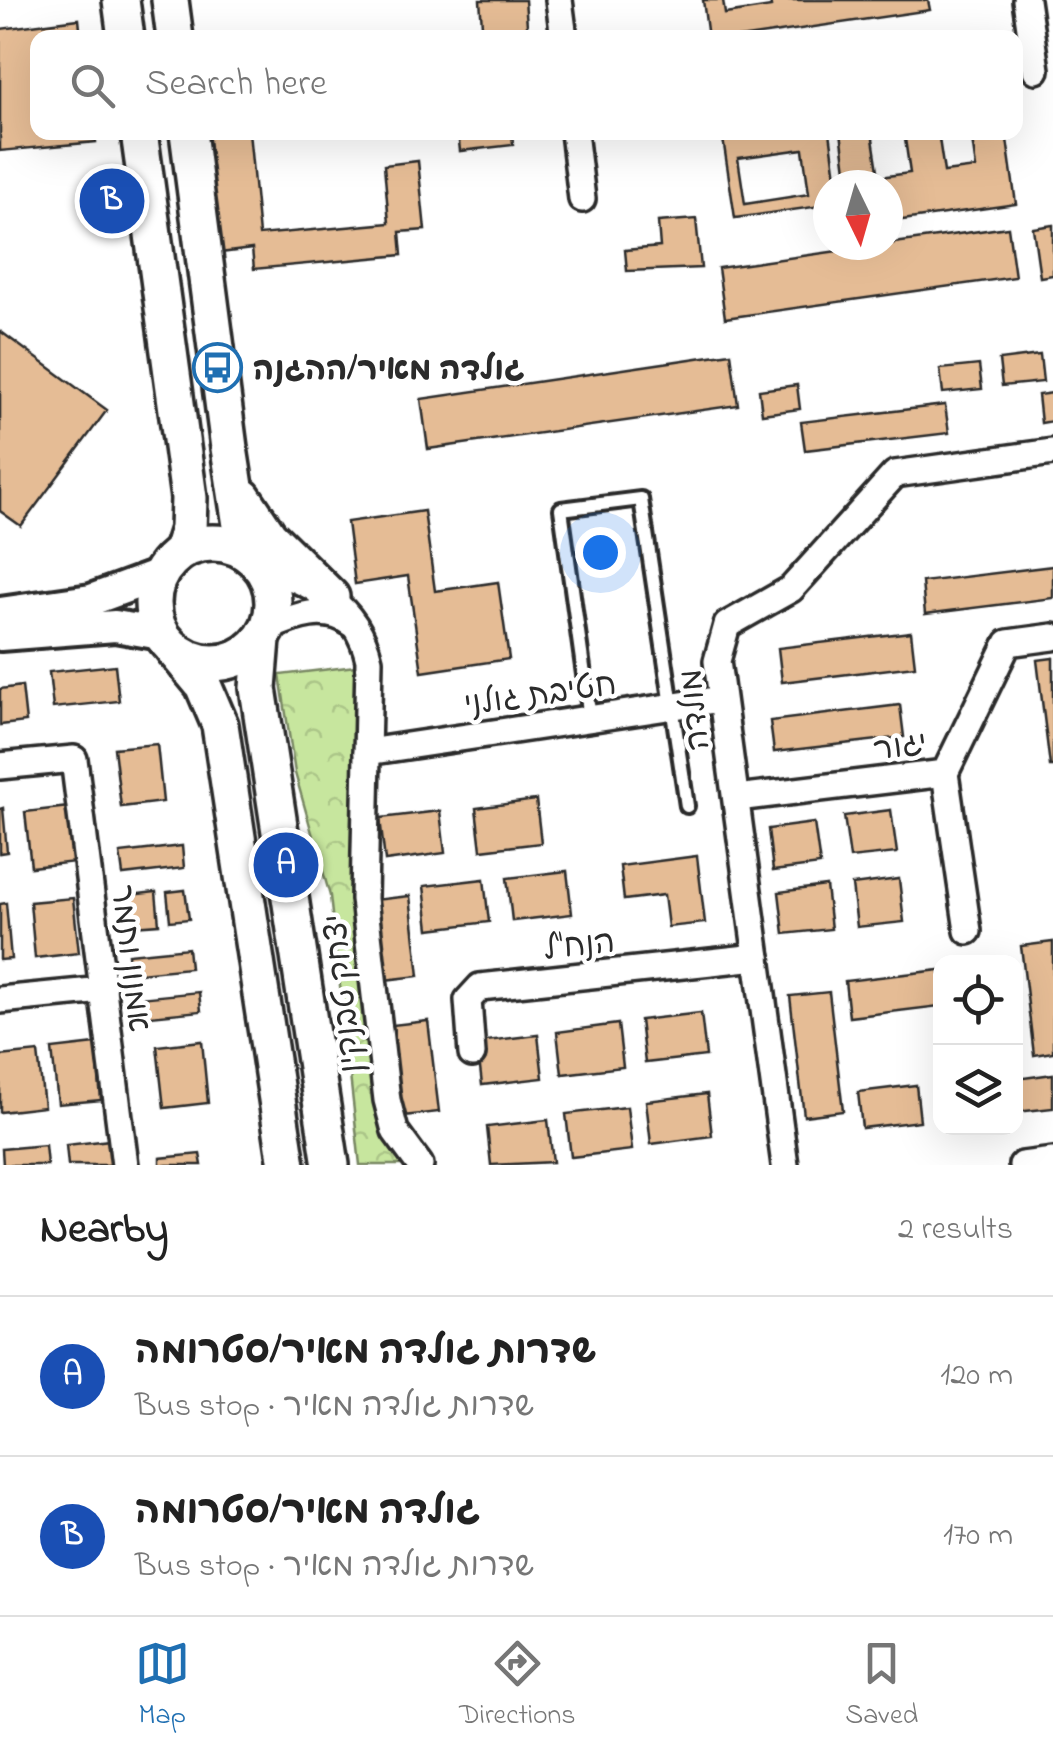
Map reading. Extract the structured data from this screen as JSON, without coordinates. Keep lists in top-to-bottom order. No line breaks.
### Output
{"streets":{"street":["חטיבת גולני","מולדה","יגור","הנח\"ל","אמנון ותמר","יצחק טבנקין"]},"crossings":[["חטיבת גולני","מולדה"],["חטיבת גולני","יצחק טבנקין"],["מולדה","יגור"],["מולדה","הנח\"ל"]],"places":{"bus stop":["גולדה מאיר/ההגנה"]},"north":"bottom","page":{"search":"Search here","pins":["B","A"],"heading":["Nearby","2 results"],"list":[{"mark":"A","name":"שדרות גולדה מאיר/סטרומה","note":"Bus stop · שדרות גולדה מאיר","value":"120 m"},{"mark":"B","name":"גולדה מאיר/סטרומה","note":"Bus stop · שדרות גולדה מאיר","value":"170 m"}],"nav":["Map","Directions","Saved"]}}
